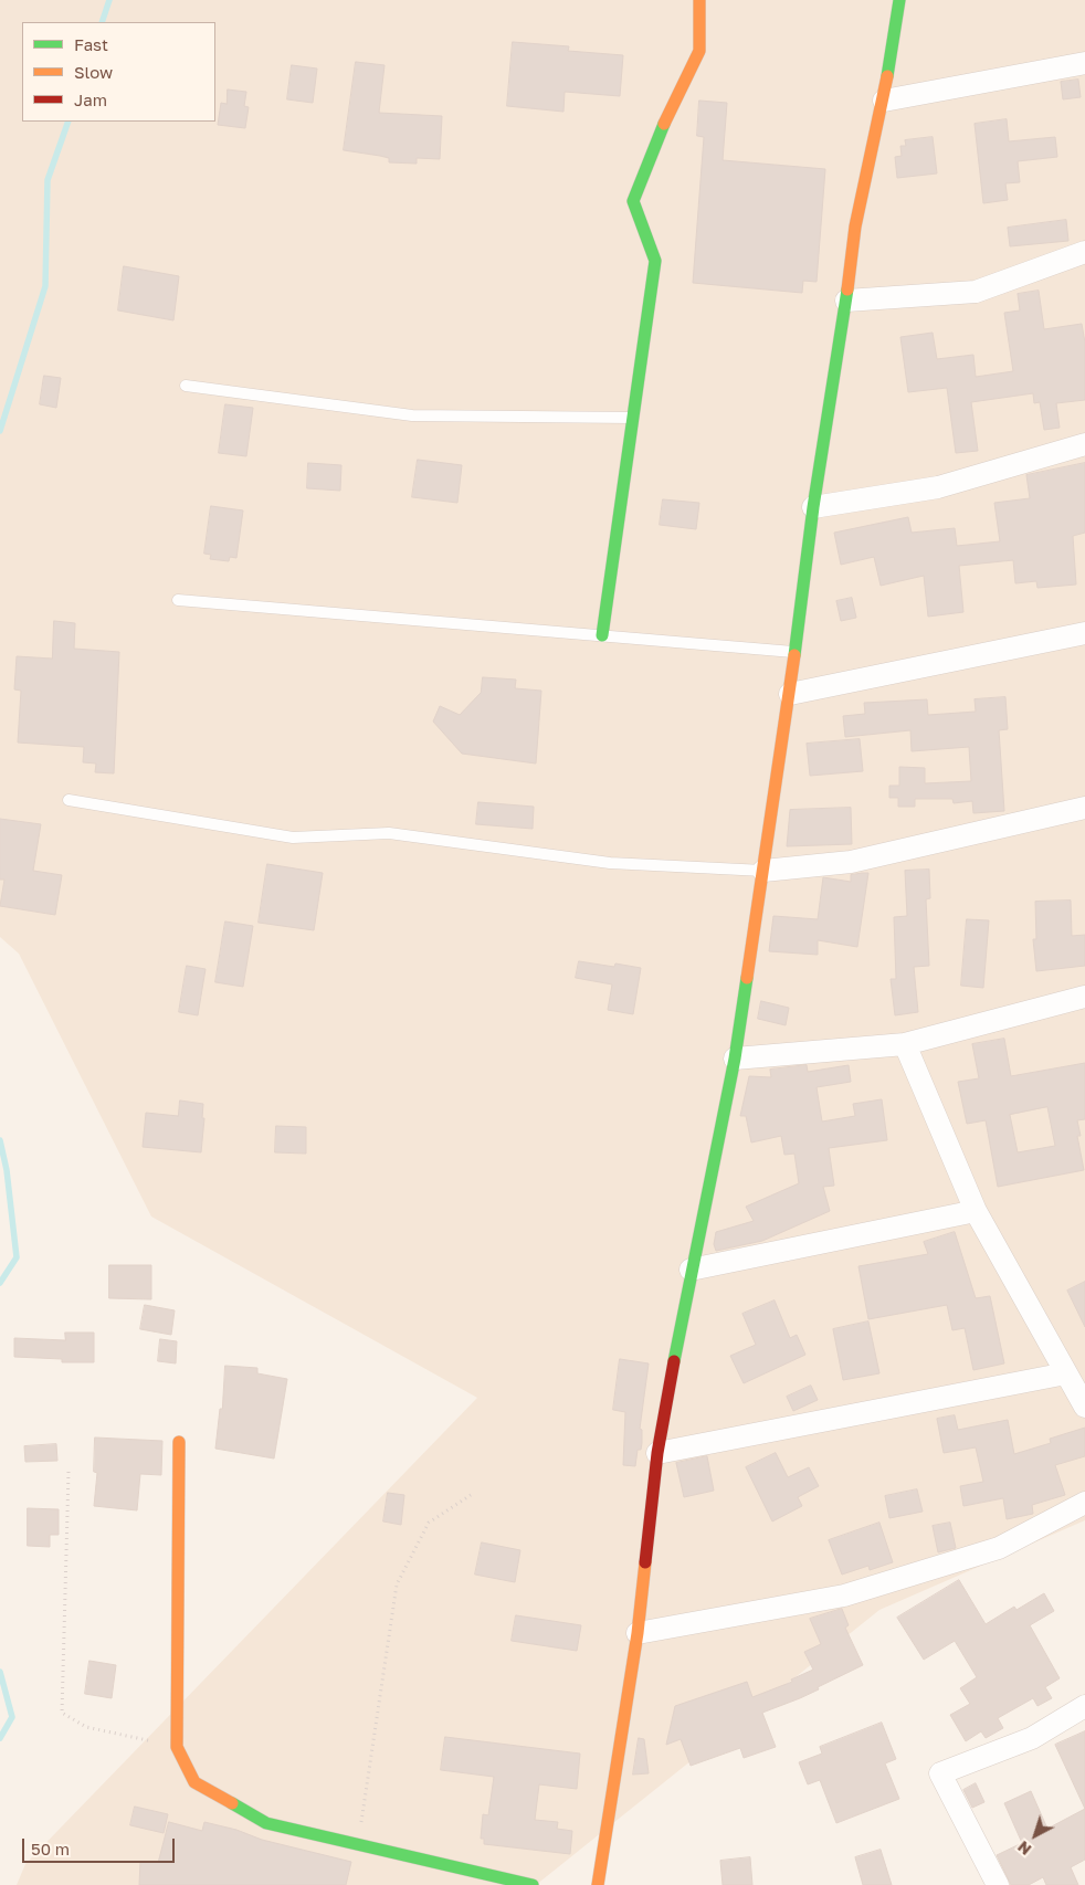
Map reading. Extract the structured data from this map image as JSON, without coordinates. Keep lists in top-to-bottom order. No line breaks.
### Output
{"legend":["Fast","Slow","Jam"],"scale_bar":"50 m","north":"bottom left"}
